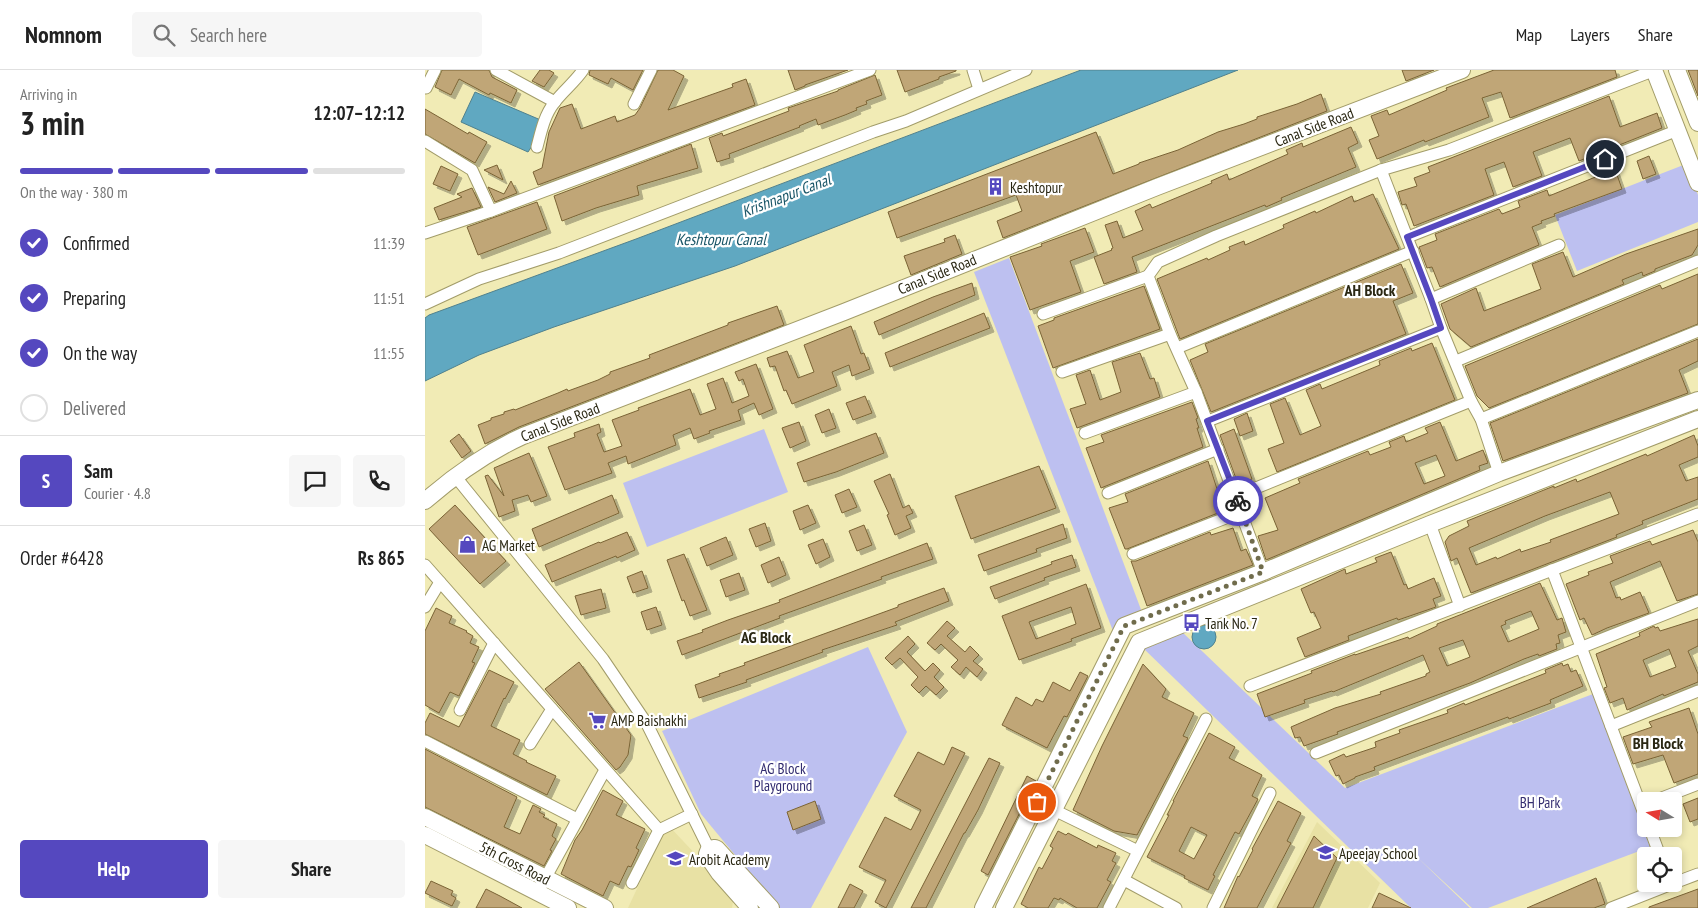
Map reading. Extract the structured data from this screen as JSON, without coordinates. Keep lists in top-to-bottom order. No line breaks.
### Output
{"streets":{"main road":["Canal Side Road","5th Cross Road"]},"districts":["AH Block","AG Block","BH Block"],"water":["Krishnapur Canal","Keshtopur Canal"],"parks":["AG Block Playground","BH Park"],"places":{"building":["Keshtopur"],"shop":["AG Market"],"bus stop":["Tank No. 7"],"supermarket":["AMP Baishakhi"],"school or university":["Apeejay School","Arobit Academy"]},"north":"left","page":{"header":"Nomnom","search":"Search here","nav":["Map","Layers","Share"],"heading":["3 min","Arriving in","12:07–12:12"],"panel":["Sam","Courier · 4.8","Order #6428","Rs 865"],"bar":"On the way · 380 m","list":[["Confirmed","11:39"],["Preparing","11:51"],["On the way","11:55"],"Delivered"],"round":"S","buttons":["Help","Share"]}}
